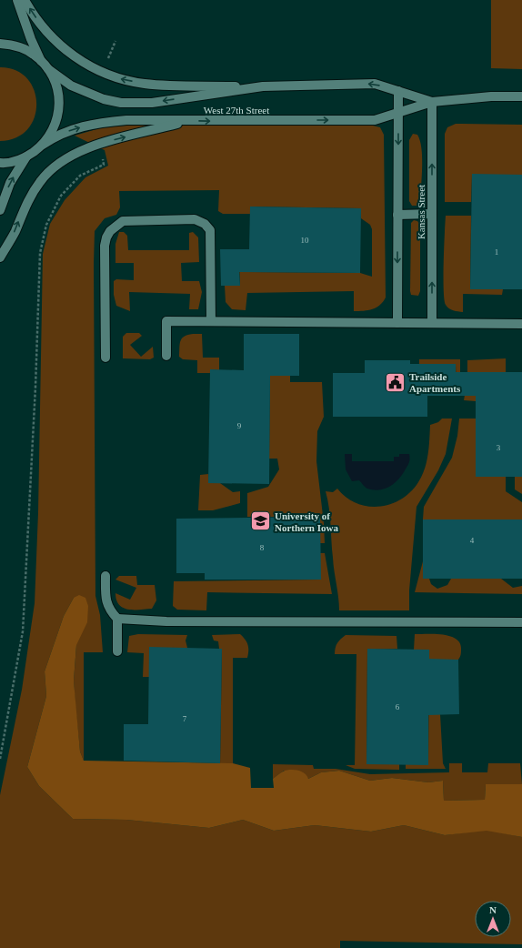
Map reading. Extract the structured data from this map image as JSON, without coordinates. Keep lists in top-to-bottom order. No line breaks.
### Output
{"streets":{"main road":["West 27th Street","Kansas Street"]},"crossings":[["West 27th Street","Kansas Street"]],"places":{"public building":["Trailside Apartments"],"school or university":["University of Northern Iowa"]},"house_numbers":["10","1","9","3","4","8","6","7"],"north":"top"}
